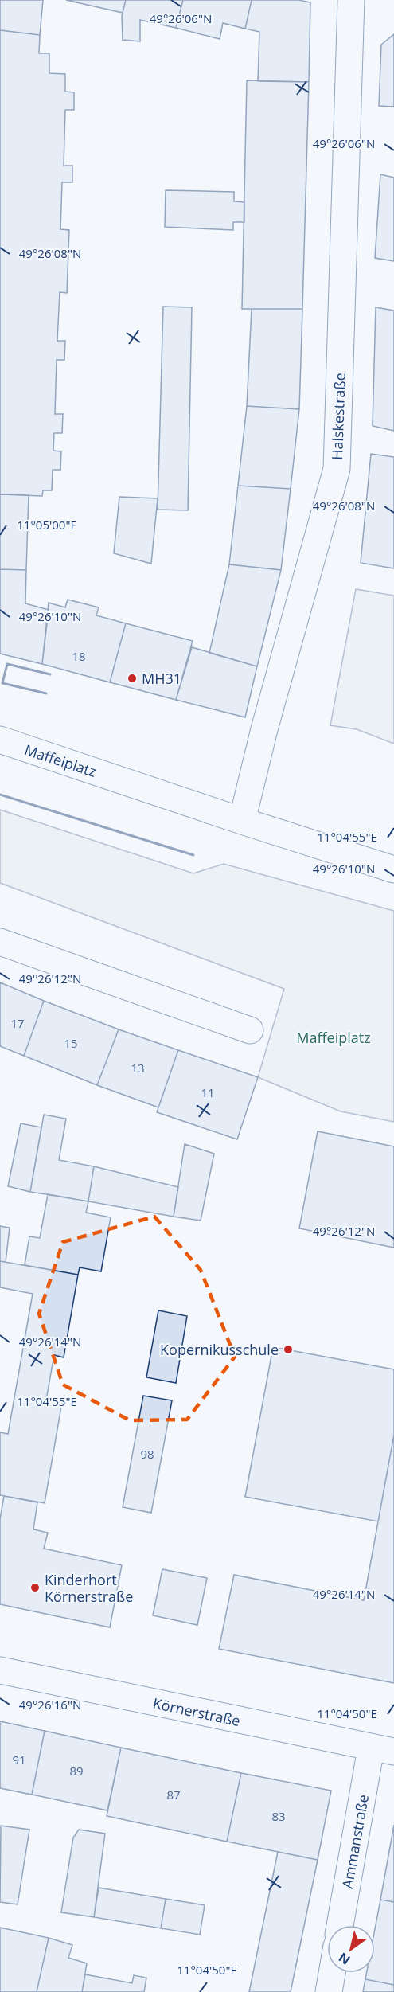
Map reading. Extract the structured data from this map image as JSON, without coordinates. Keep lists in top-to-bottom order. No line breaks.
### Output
{"streets":{"street":["Halskestraße","Maffeiplatz","Körnerstraße","Ammanstraße"]},"crossings":[["Halskestraße","Maffeiplatz"],["Körnerstraße","Ammanstraße"]],"parks":["Maffeiplatz"],"places":["MH31","Kopernikusschule","Kinderhort Körnerstraße"],"house_numbers":["18","17","15","13","11","98","91","89","87","83"],"north":"bottom left","coordinates":["49°26'06\"N","49°26'08\"N","11°05'00\"E","49°26'10\"N","11°04'55\"E","49°26'12\"N","49°26'14\"N","49°26'16\"N","11°04'50\"E"]}
